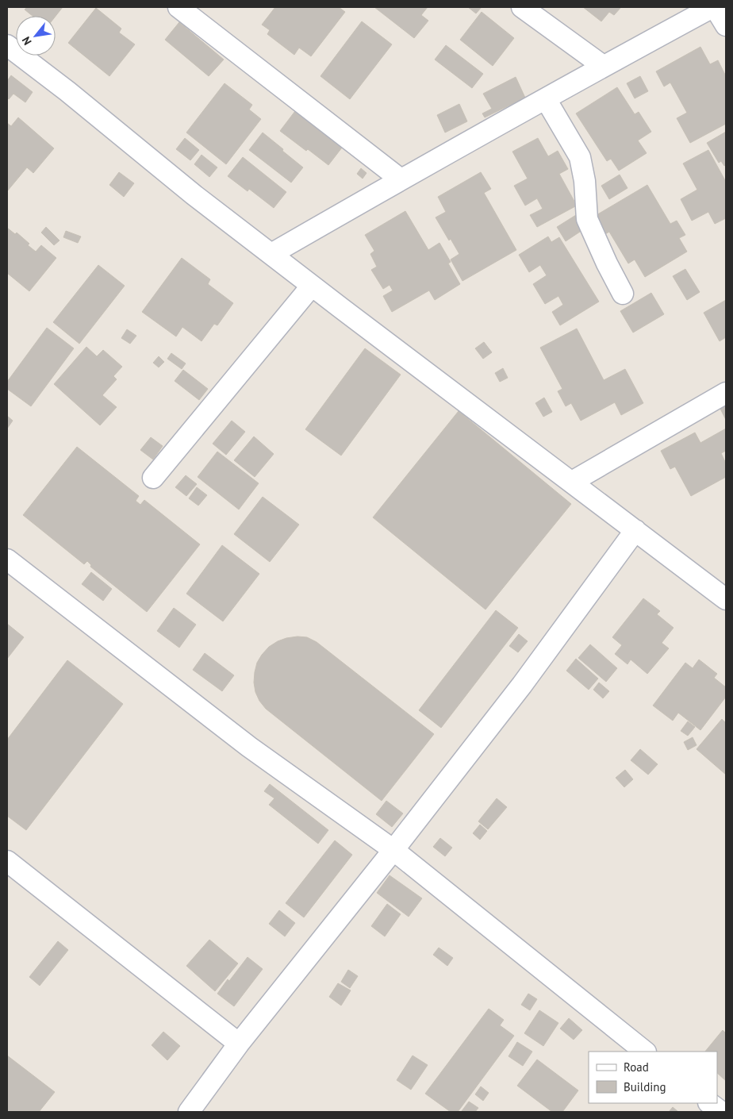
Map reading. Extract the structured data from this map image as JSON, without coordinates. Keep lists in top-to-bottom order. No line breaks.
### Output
{"legend":["Road","Building"],"north":"bottom left"}
